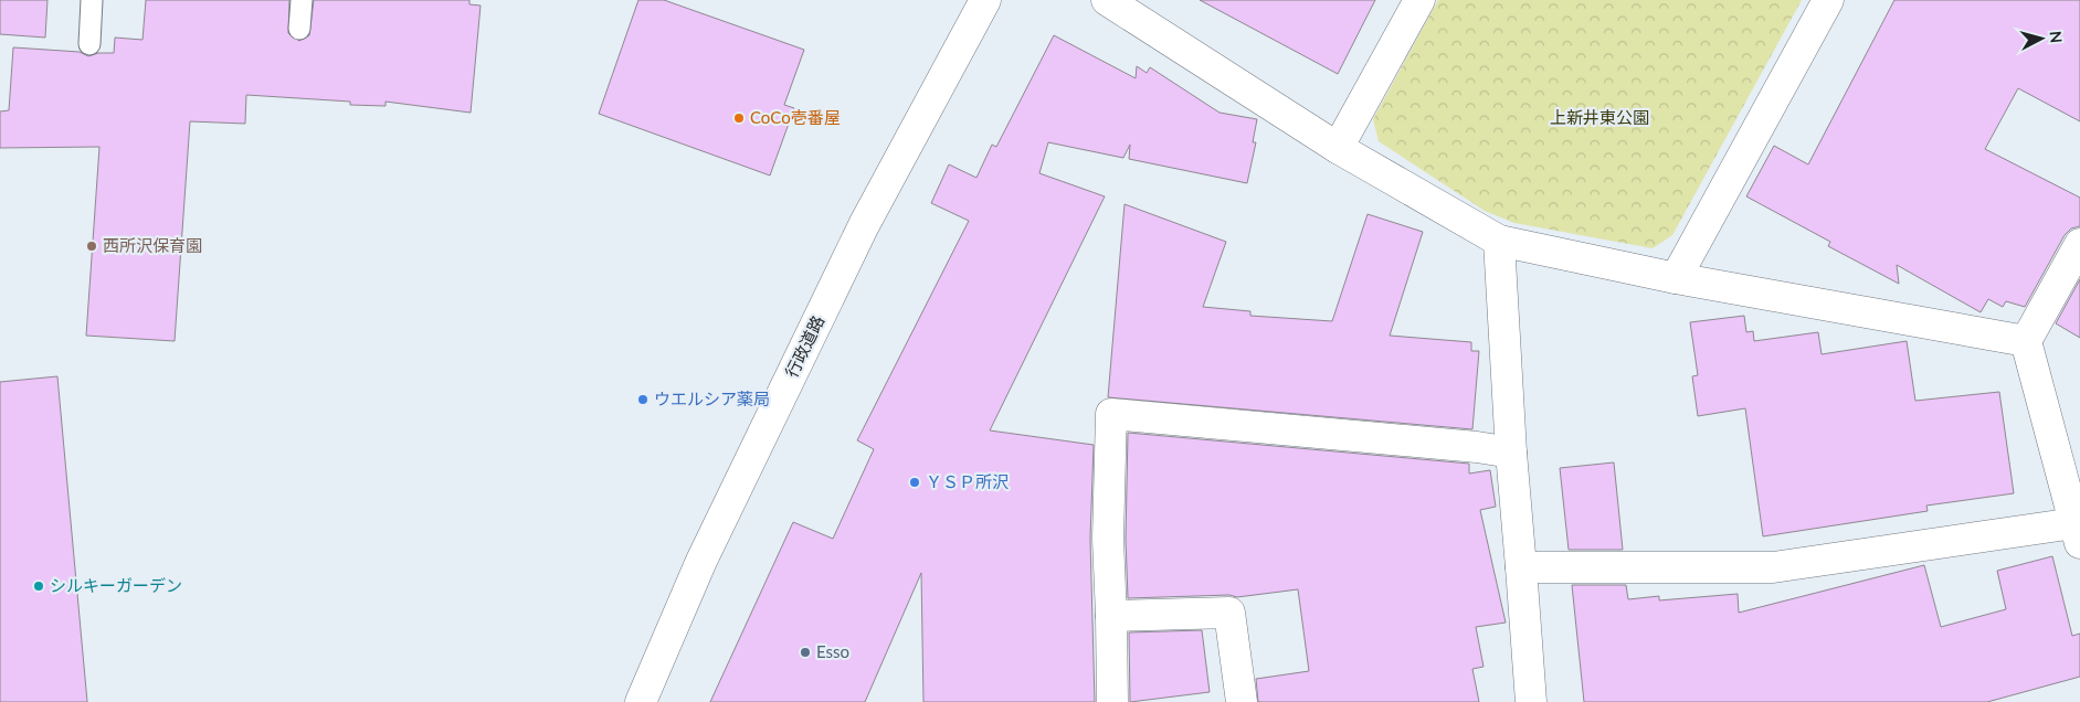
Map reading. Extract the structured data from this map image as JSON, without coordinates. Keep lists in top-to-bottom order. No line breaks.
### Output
{"streets":{"main road":["行政道路"]},"parks":["上新井東公園"],"places":["CoCo壱番屋","西所沢保育園","ウエルシア薬局","ＹＳＰ所沢","シルキーガーデン","Esso"],"north":"right"}
